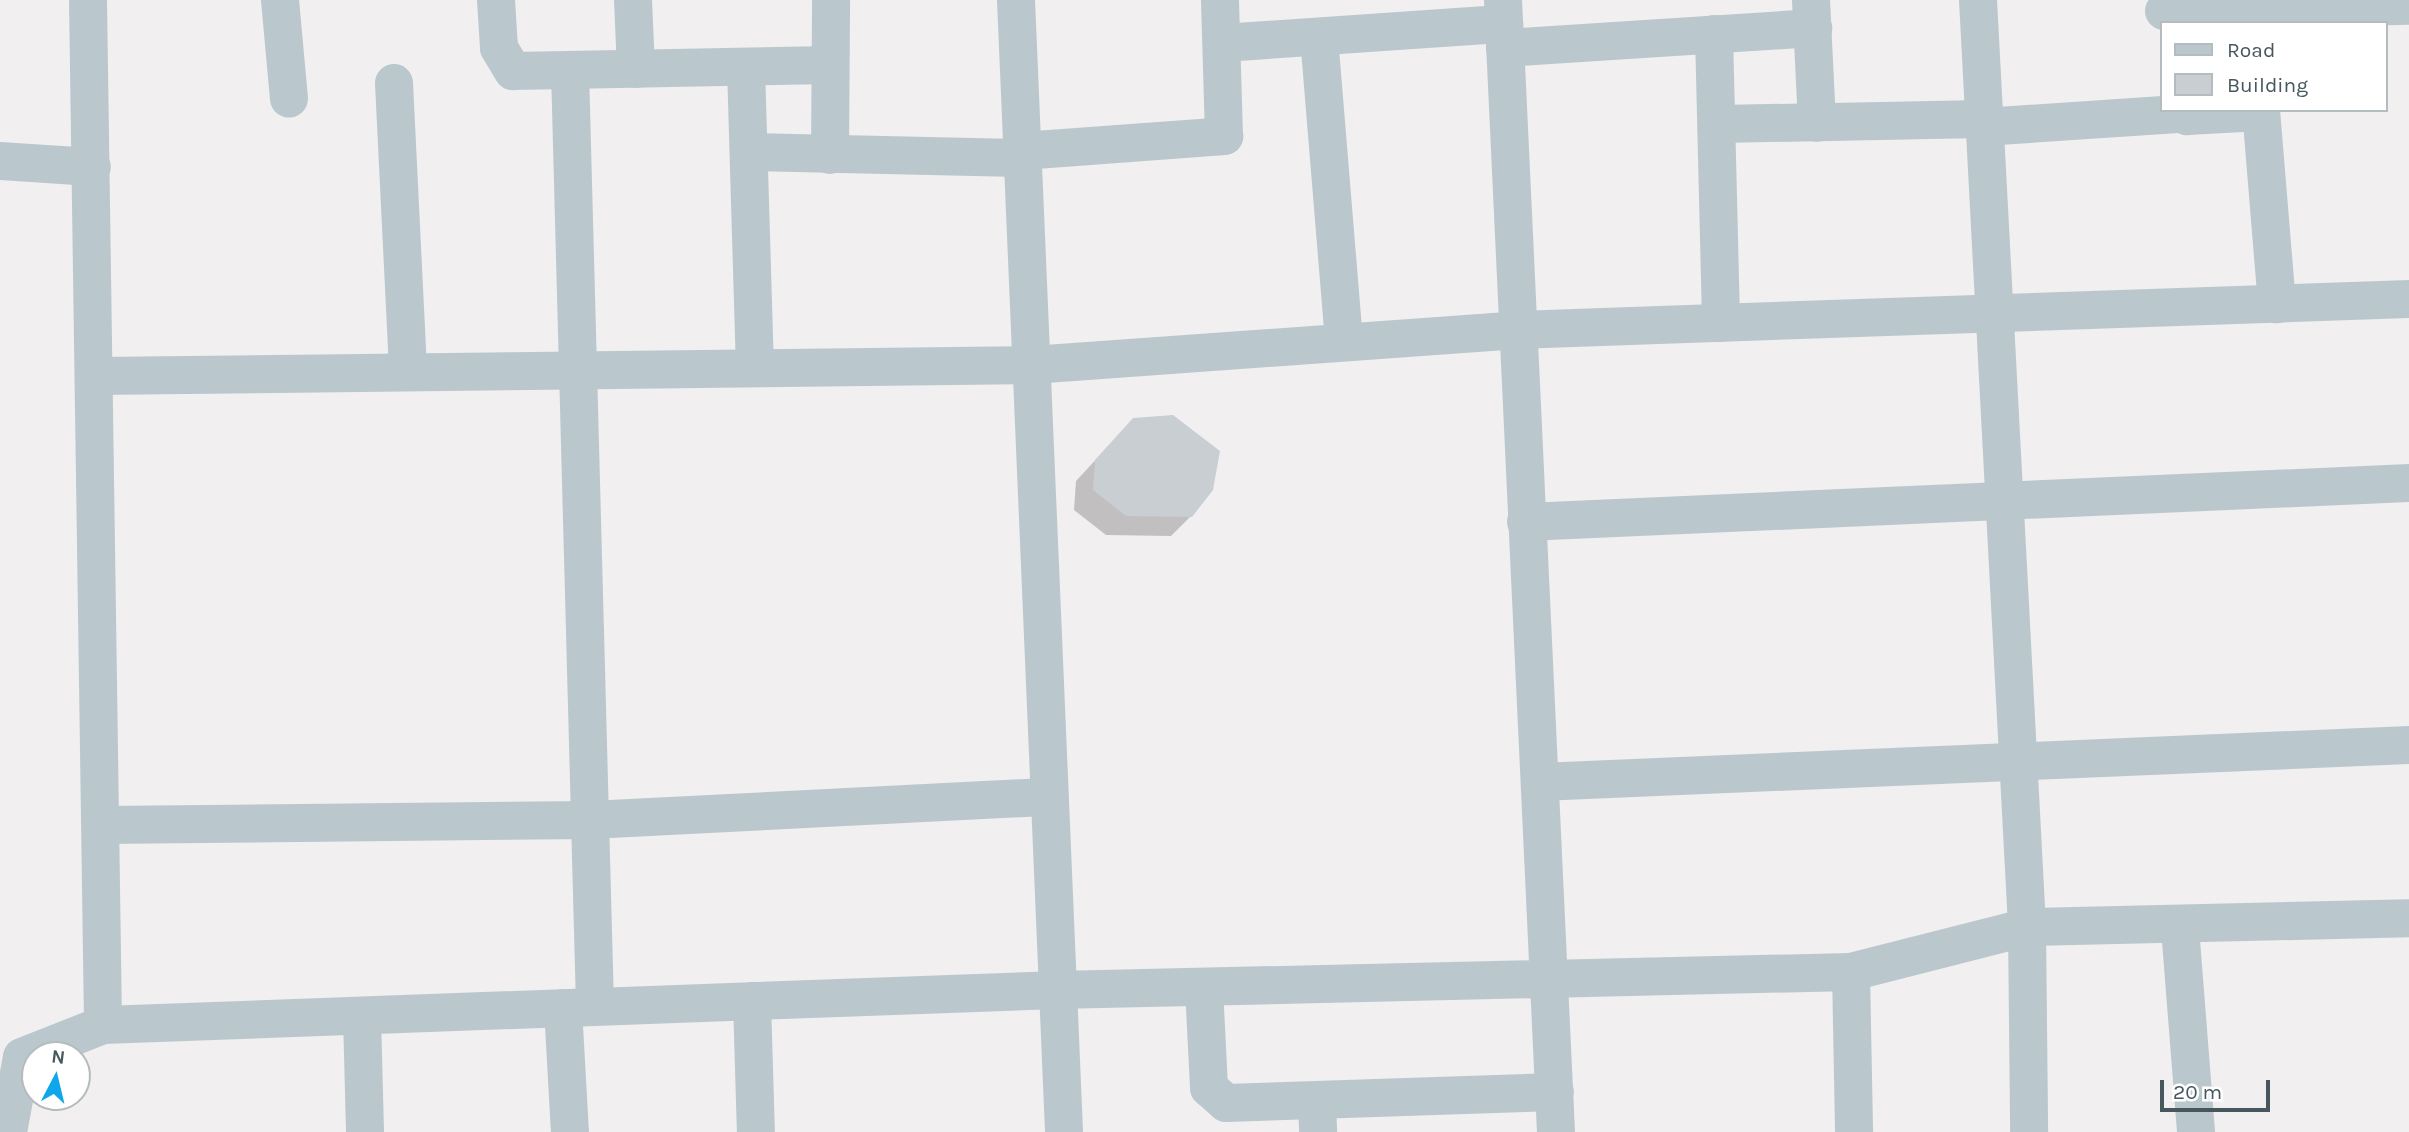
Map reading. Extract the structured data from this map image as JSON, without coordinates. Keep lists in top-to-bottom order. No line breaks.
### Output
{"legend":["Road","Building"],"scale_bar":"20 m","north":"top"}
